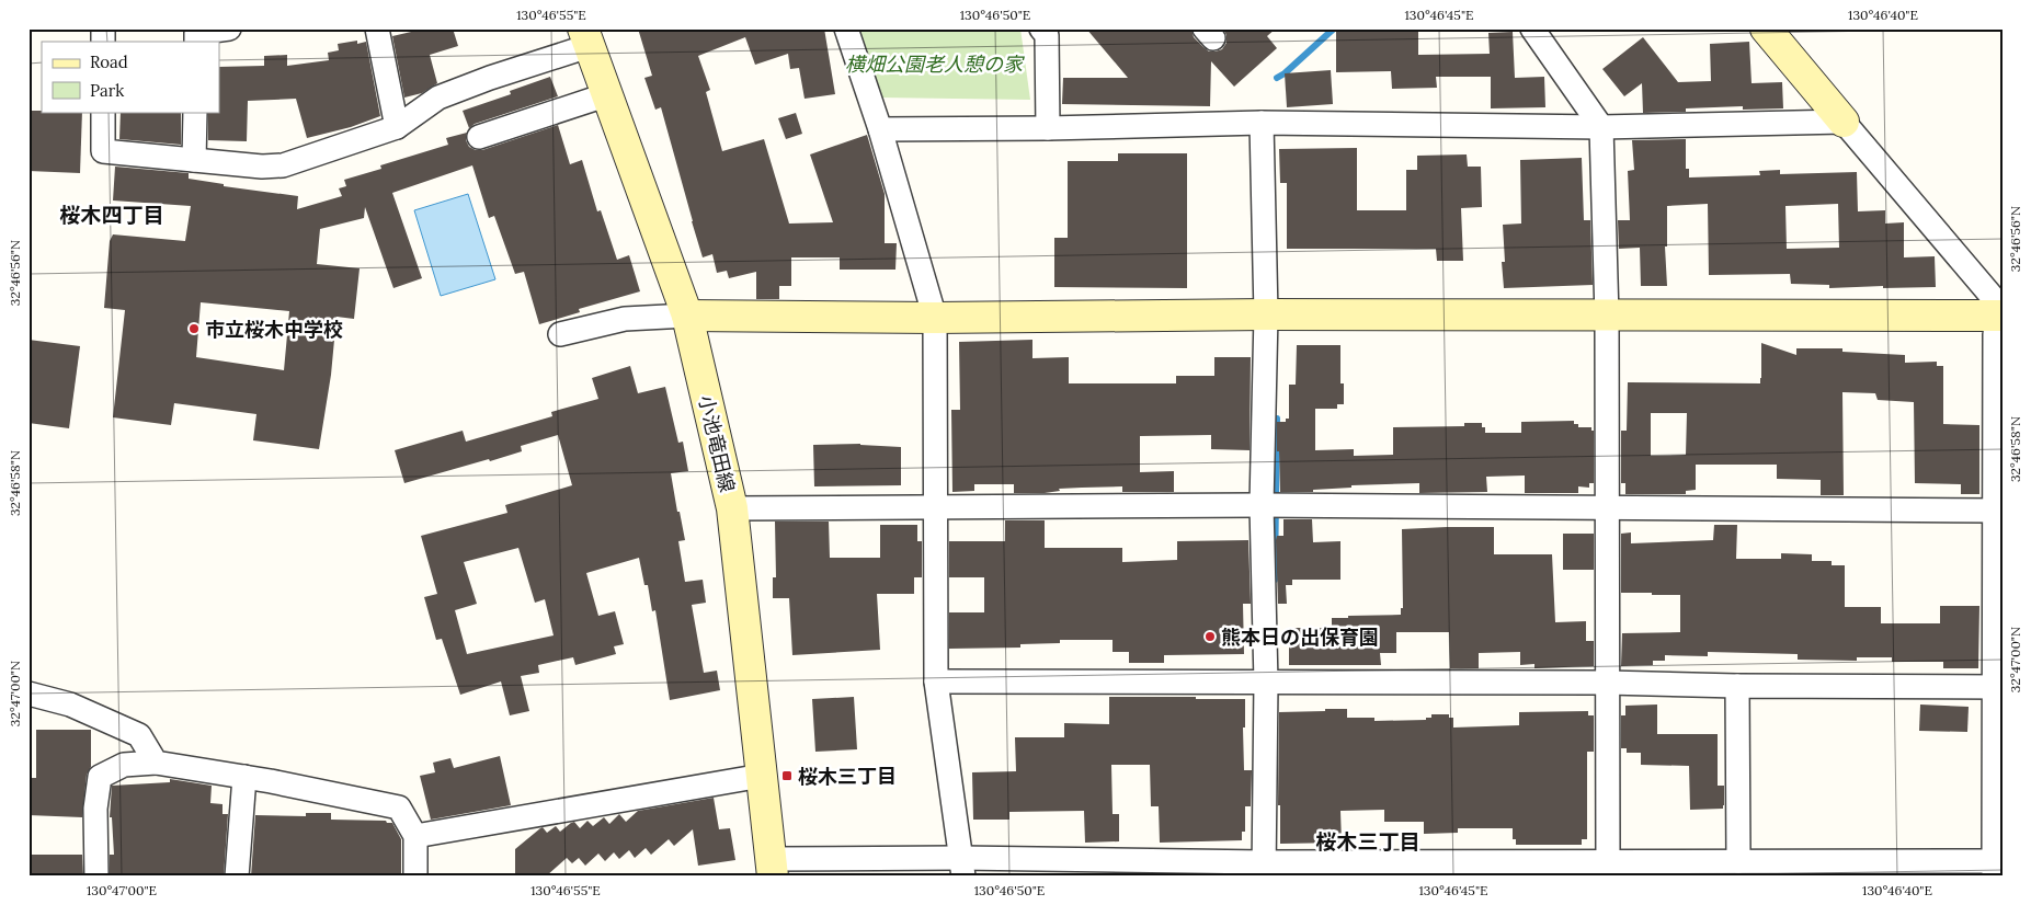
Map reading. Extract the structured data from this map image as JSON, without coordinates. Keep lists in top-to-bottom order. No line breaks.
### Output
{"streets":{"street":["小池竜田線"]},"districts":["桜木四丁目","桜木三丁目"],"parks":["横畑公園老人憩の家"],"places":{"other":["市立桜木中学校","熊本日の出保育園"],"transit":["桜木三丁目"]},"legend":["Road","Park"],"coordinates":["130°46'55\"E","130°46'50\"E","130°46'45\"E","130°46'40\"E","32°46'56\"N","32°46'58\"N","32°47'00\"N","130°47'00\"E"]}
